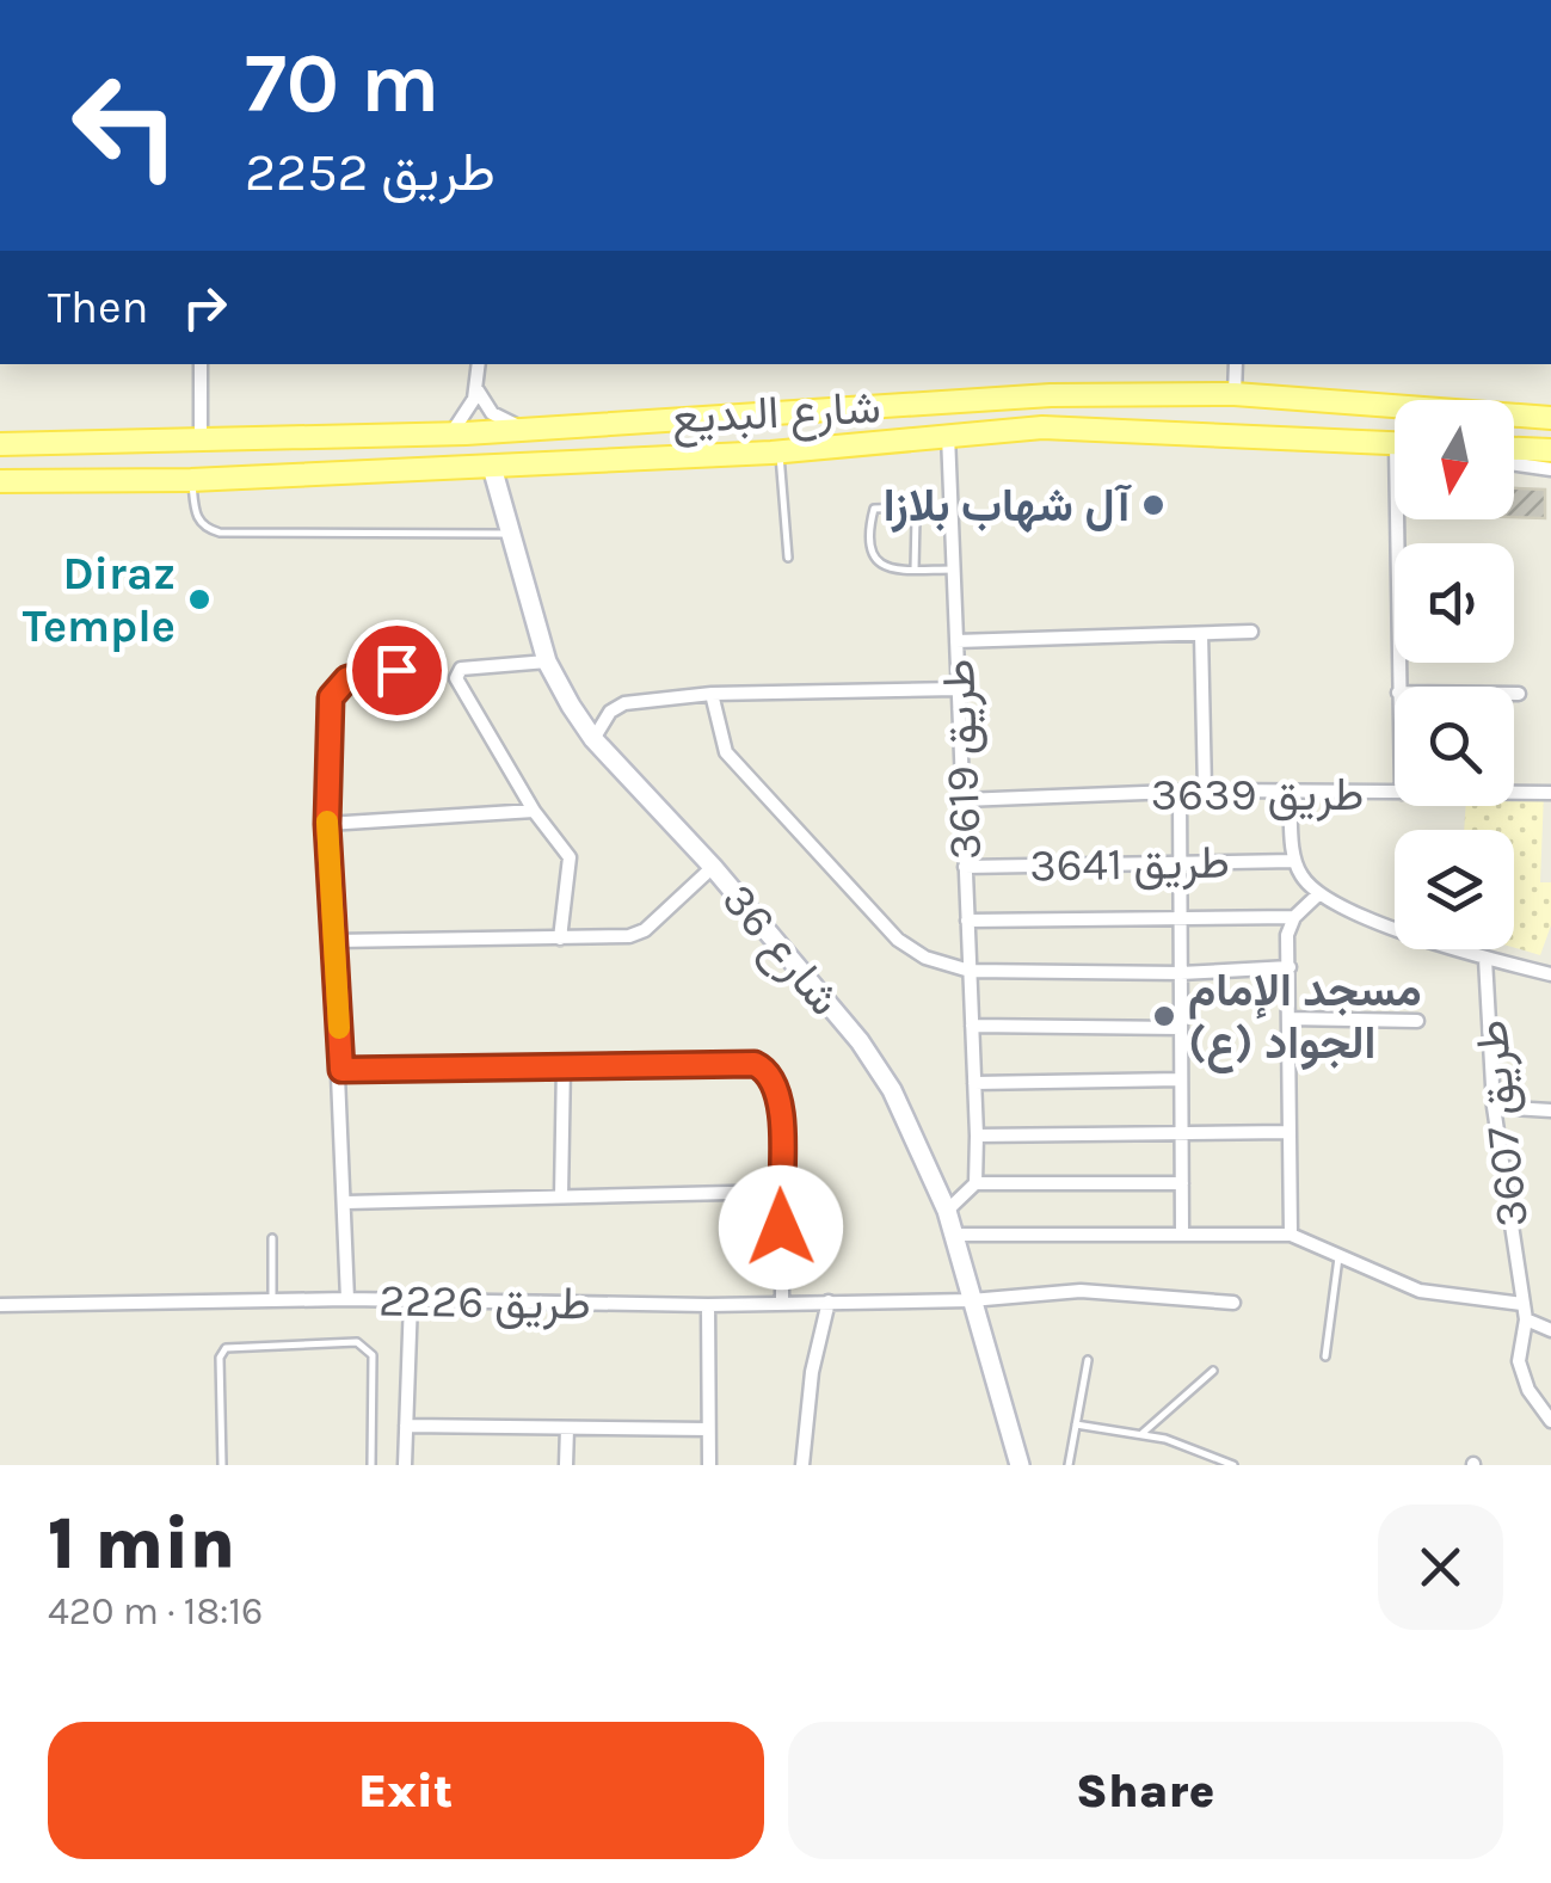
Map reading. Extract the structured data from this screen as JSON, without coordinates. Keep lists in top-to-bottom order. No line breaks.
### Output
{"streets":{"main road":["شارع البديع"],"street":["طريق 3619","طريق 3639","طريق 3641","شارع 36","طريق 3607","طريق 2226"]},"crossings":[["شارع البديع","طريق 3619"],["شارع البديع","شارع 36"],["طريق 3619","طريق 3639"],["طريق 3619","طريق 3641"],["شارع 36","طريق 2226"]],"places":["آل شهاب بلازا","Diraz Temple","مسجد الإمام الجواد (ع)"],"north":"bottom","page":{"turn":["70 m","طريق 2252"],"then":"Then","heading":["1 min","420 m · 18:16"],"buttons":["Exit","Share"]}}
